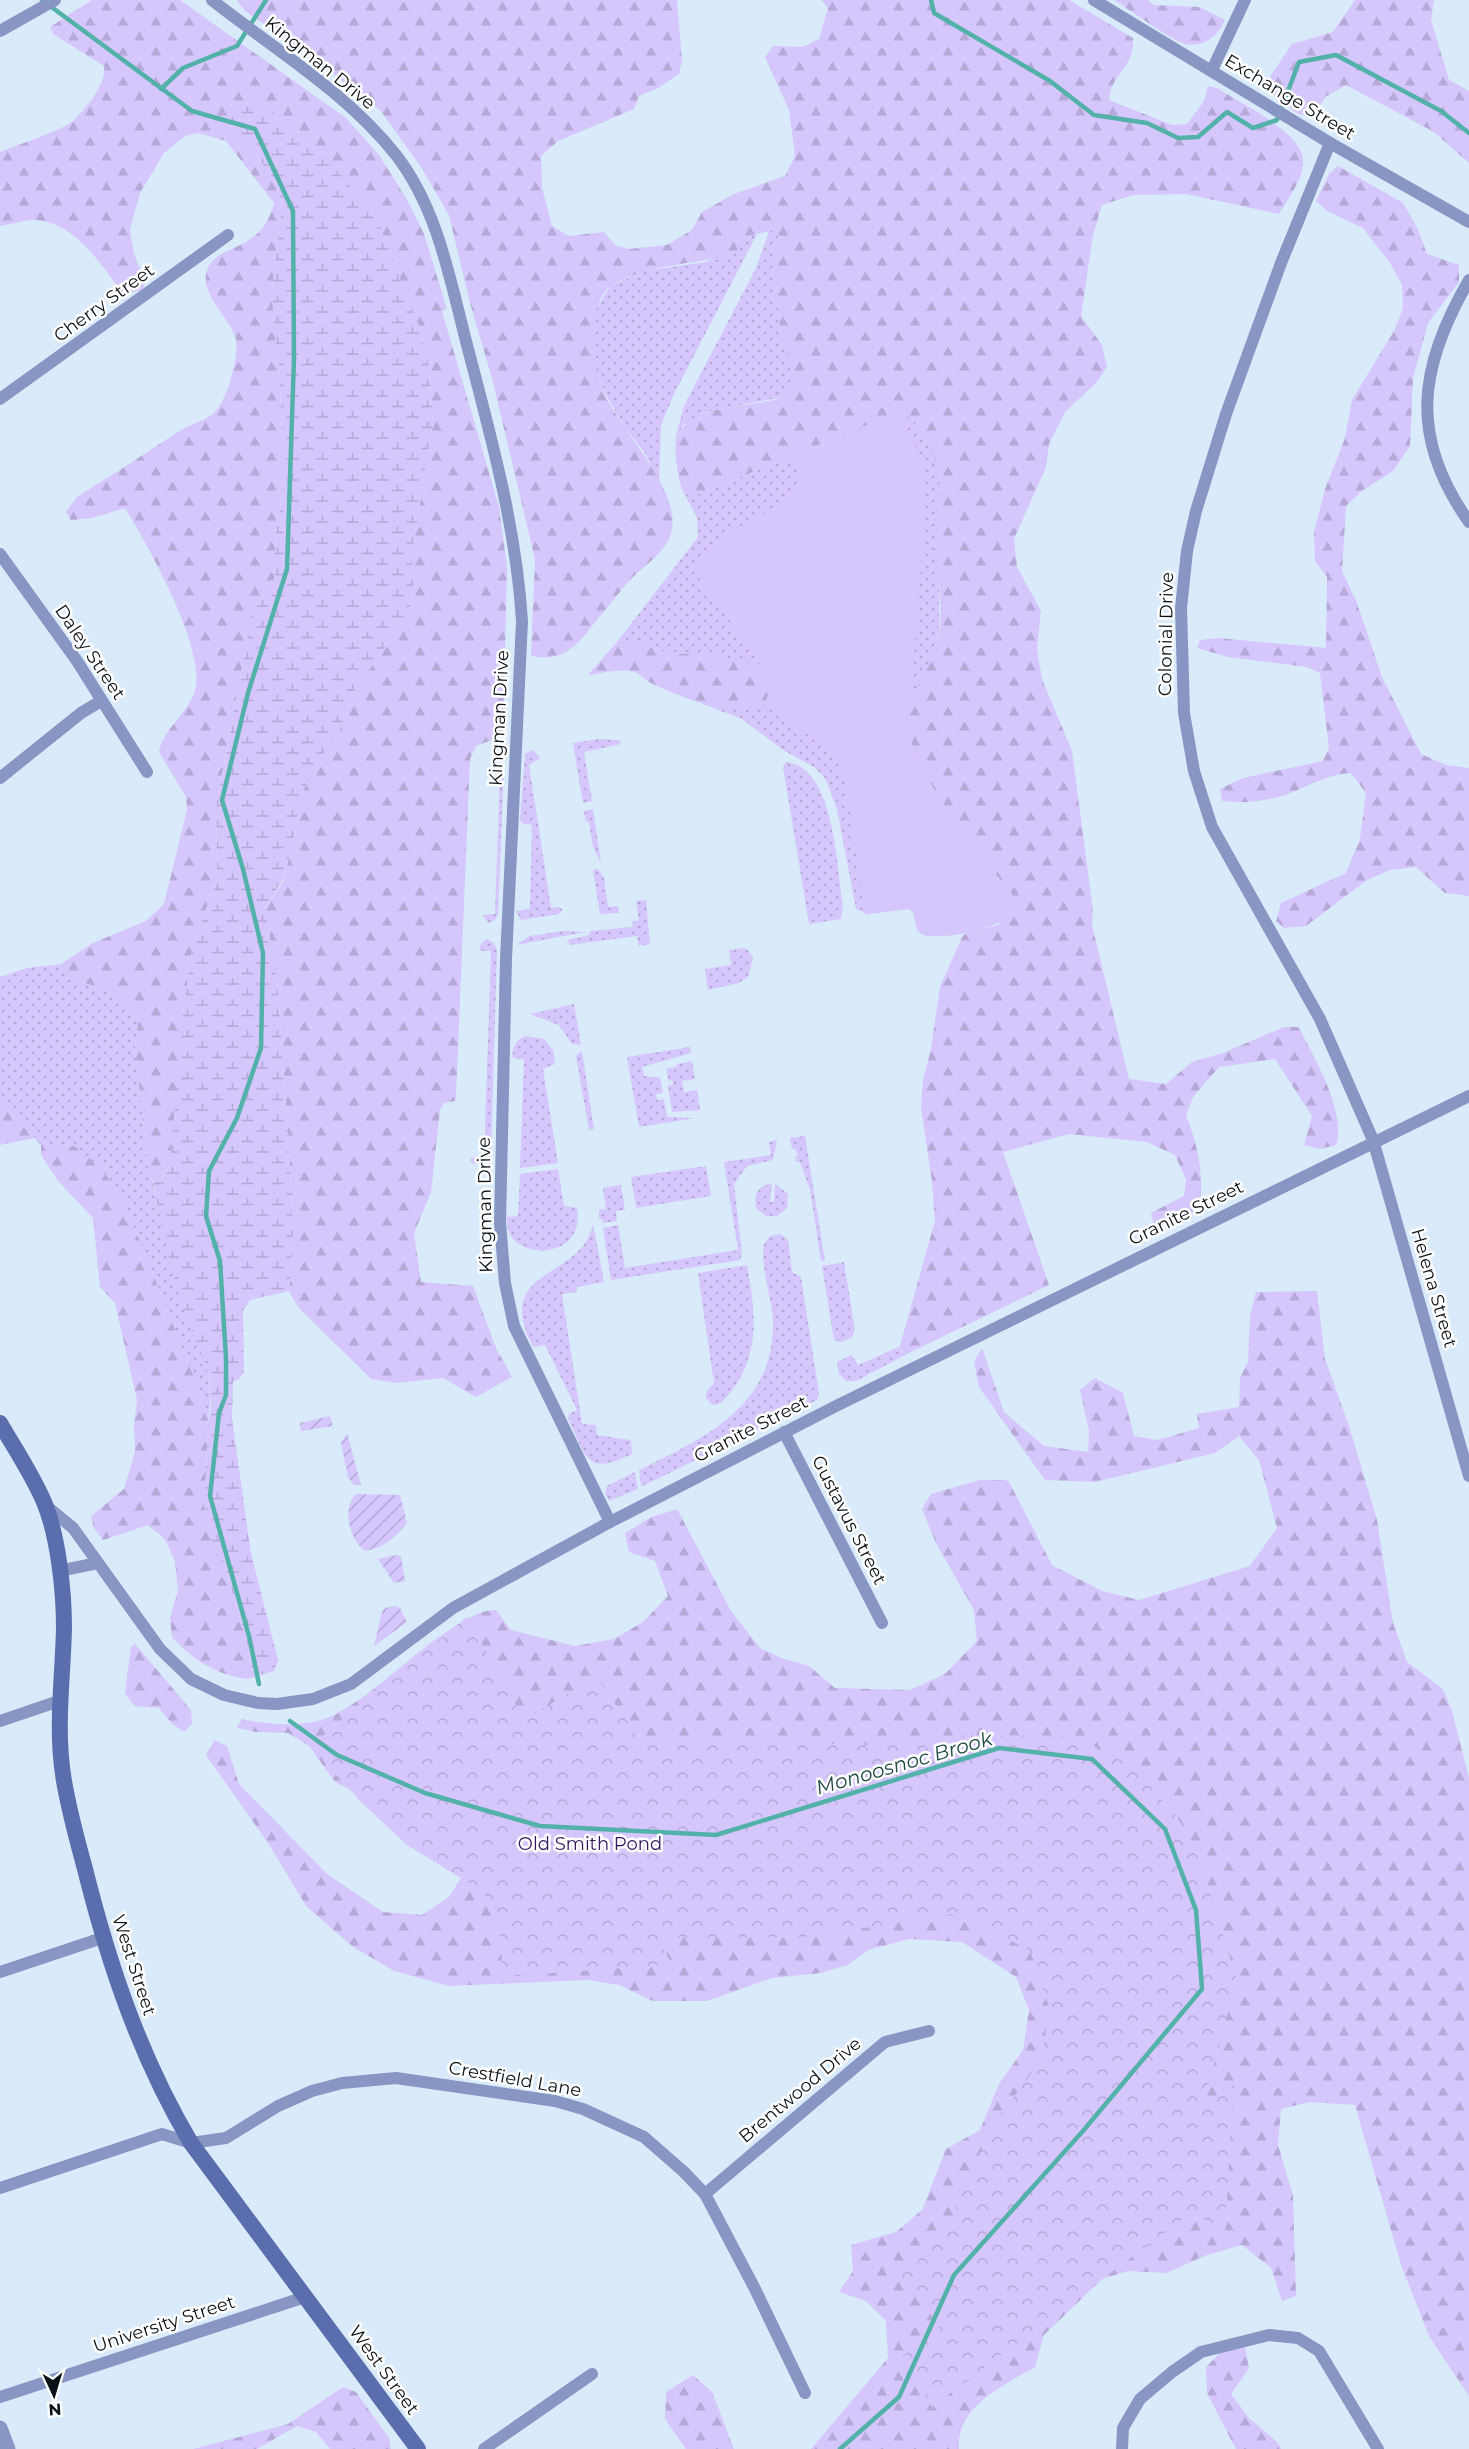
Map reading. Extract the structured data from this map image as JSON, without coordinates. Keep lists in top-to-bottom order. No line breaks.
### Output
{"streets":{"main road":["West Street"],"street":["Kingman Drive","Exchange Street","Cherry Street","Colonial Drive","Daley Street","Granite Street","Helena Street","Gustavus Street","Crestfield Lane","Brentwood Drive","University Street"]},"crossings":[["Kingman Drive","Granite Street"],["Exchange Street","Colonial Drive"],["Colonial Drive","Granite Street"],["Colonial Drive","Helena Street"],["Granite Street","Helena Street"],["Granite Street","Gustavus Street"],["Granite Street","West Street"],["West Street","Crestfield Lane"],["West Street","University Street"],["Crestfield Lane","Brentwood Drive"]],"water":["Monoosnoc Brook"],"parks":["Old Smith Pond"],"north":"bottom"}
